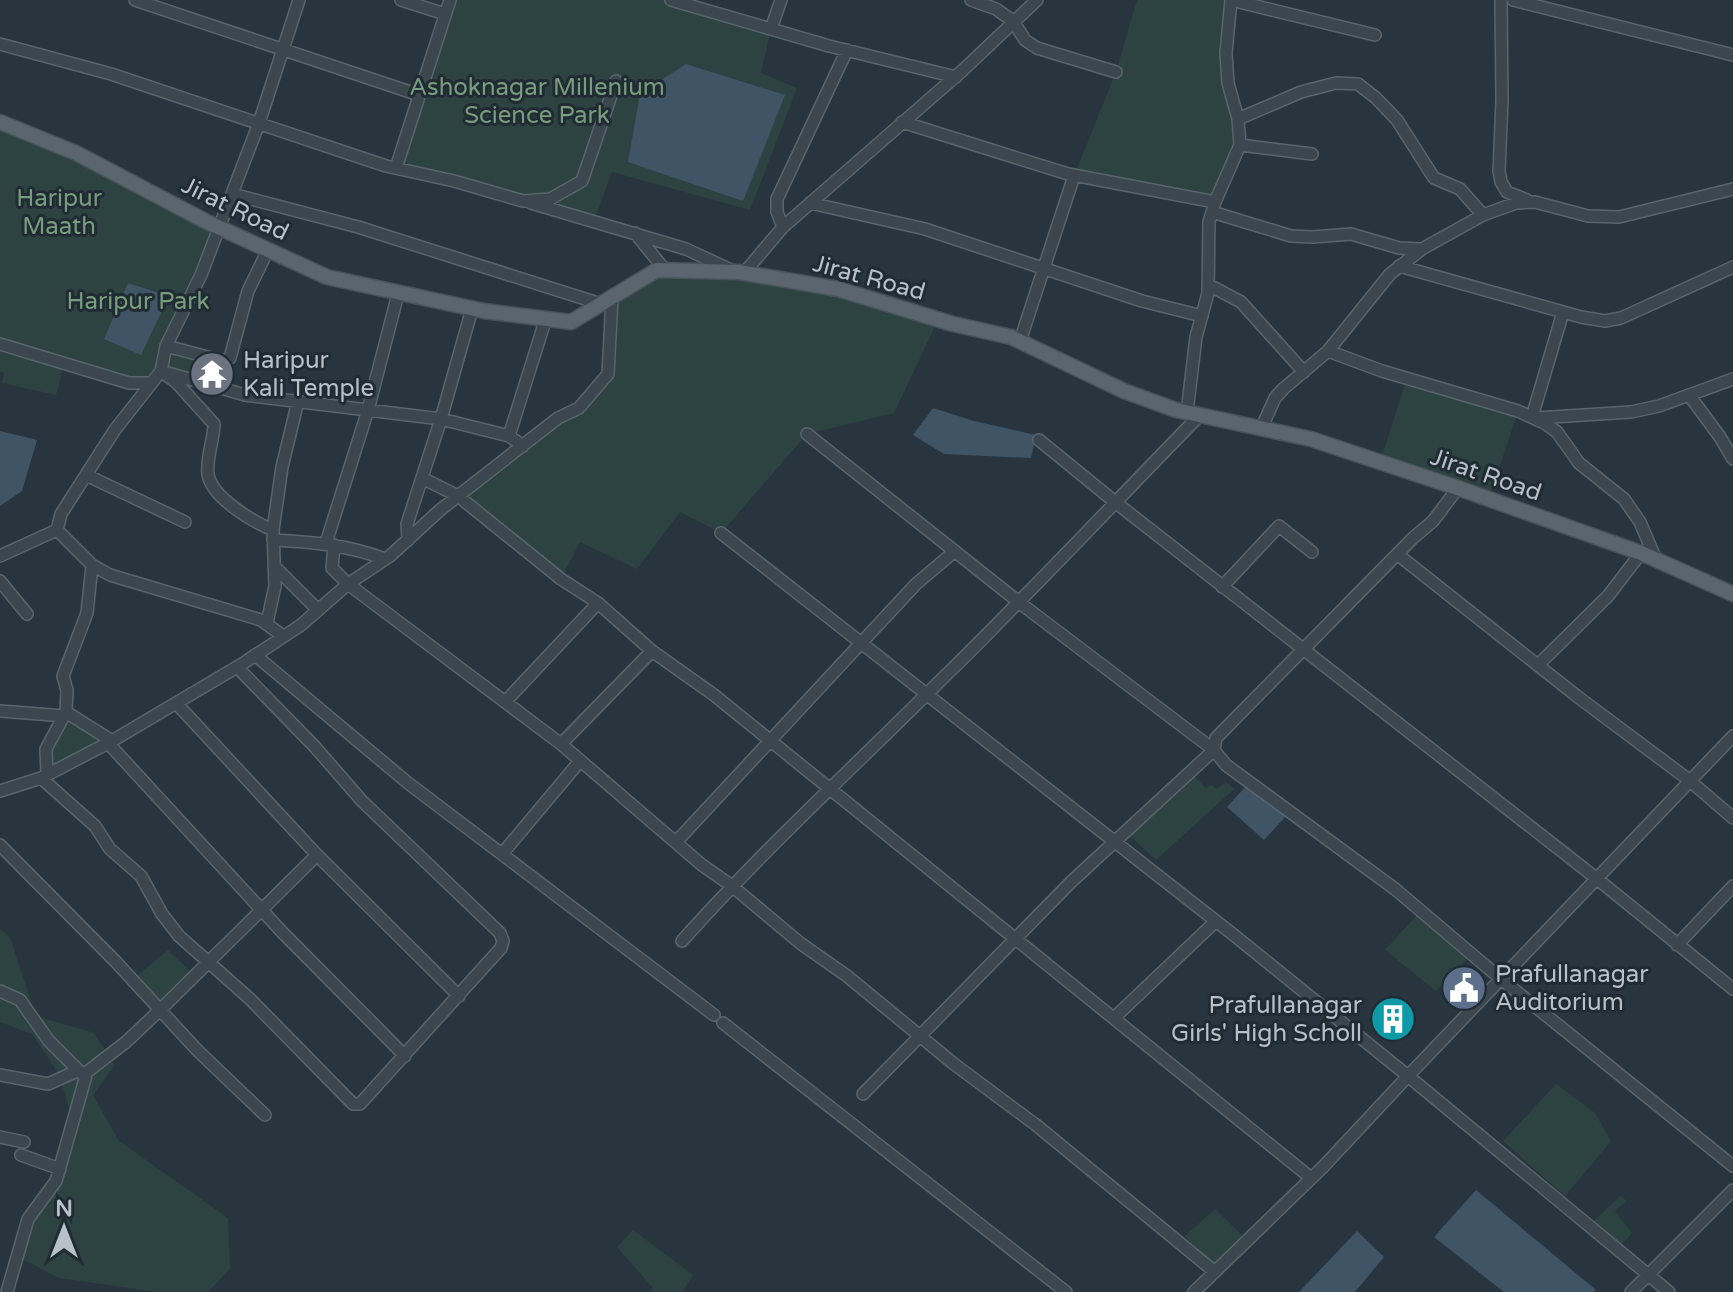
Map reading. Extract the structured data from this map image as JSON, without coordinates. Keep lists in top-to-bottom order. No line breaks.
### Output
{"streets":{"main road":["Jirat Road"]},"parks":["Ashoknagar Millenium Science Park","Haripur Maath","Haripur Park"],"places":{"temple":["Haripur Kali Temple"],"public building":["Prafullanagar Auditorium"],"building":["Prafullanagar Girls' High Scholl"]},"north":"top"}
